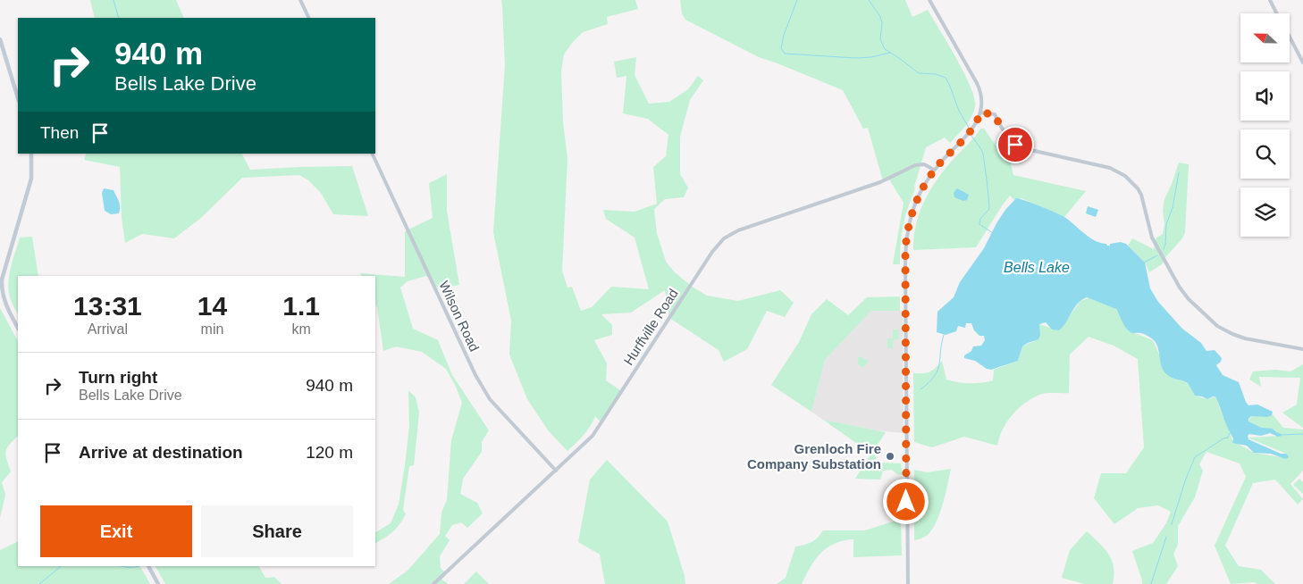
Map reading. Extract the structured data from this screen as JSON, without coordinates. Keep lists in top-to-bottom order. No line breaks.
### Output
{"streets":{"street":["Wilson Road","Hurffville Road"]},"crossings":[["Wilson Road","Hurffville Road"]],"water":["Bells Lake"],"places":["Grenloch Fire Company Substation"],"north":"left","page":{"turn":["940 m","Bells Lake Drive"],"then":"Then","eta":["13:31","Arrival","14","min","1.1","km"],"list":[{"name":"Turn right","note":"Bells Lake Drive","value":"940 m"},{"name":"Arrive at destination","value":"120 m"}],"buttons":["Exit","Share"]}}
